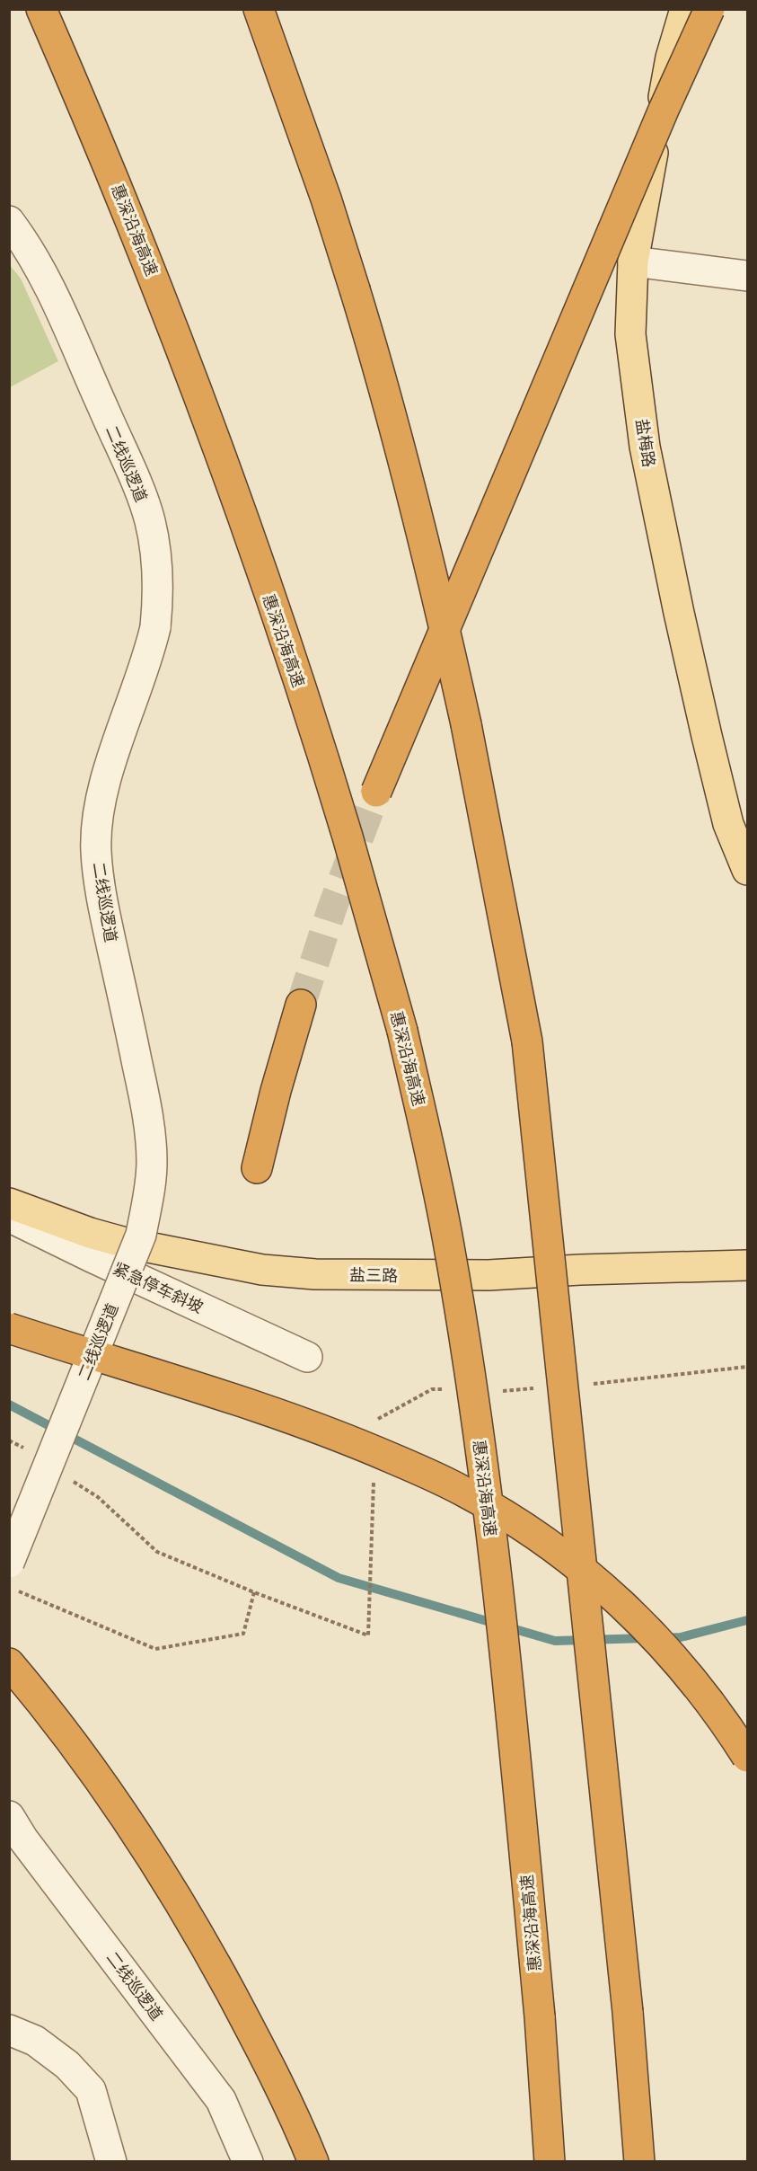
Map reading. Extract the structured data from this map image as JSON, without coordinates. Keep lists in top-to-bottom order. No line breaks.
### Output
{"streets":{"highway":["惠深沿海高速"],"main road":["盐梅路","盐三路"],"street":["二线巡逻道","紧急停车斜坡"]}}
